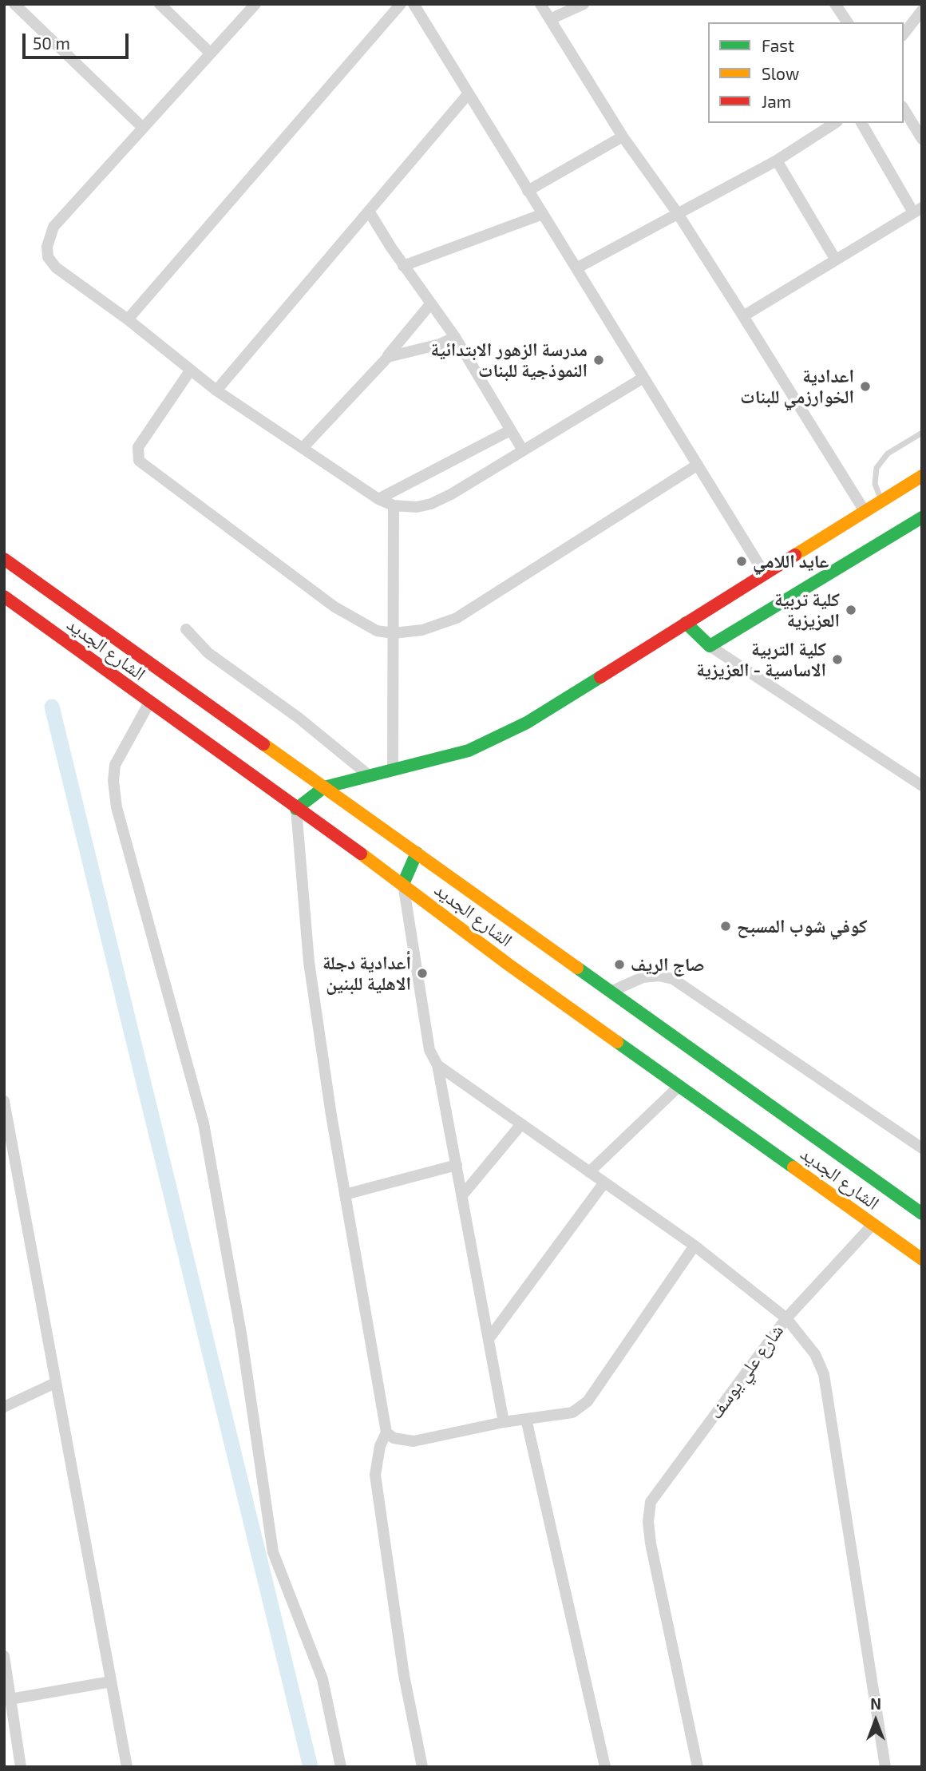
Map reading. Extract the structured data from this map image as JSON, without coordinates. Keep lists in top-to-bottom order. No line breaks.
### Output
{"streets":{"main road":["الشارع الجديد"],"street":["شارع علي يوسف"]},"places":["مدرسة الزهور الابتدائية النموذجية للبنات","اعدادية الخوارزمي للبنات","عايد اللامي","كلية تربية العزيزية","كلية التربية الاساسية - العزيزية","كوفي شوب المسبح","صاج الريف","أعدادية دجلة الاهلية للبنين"],"legend":["Fast","Slow","Jam"],"scale_bar":"50 m","north":"top"}
